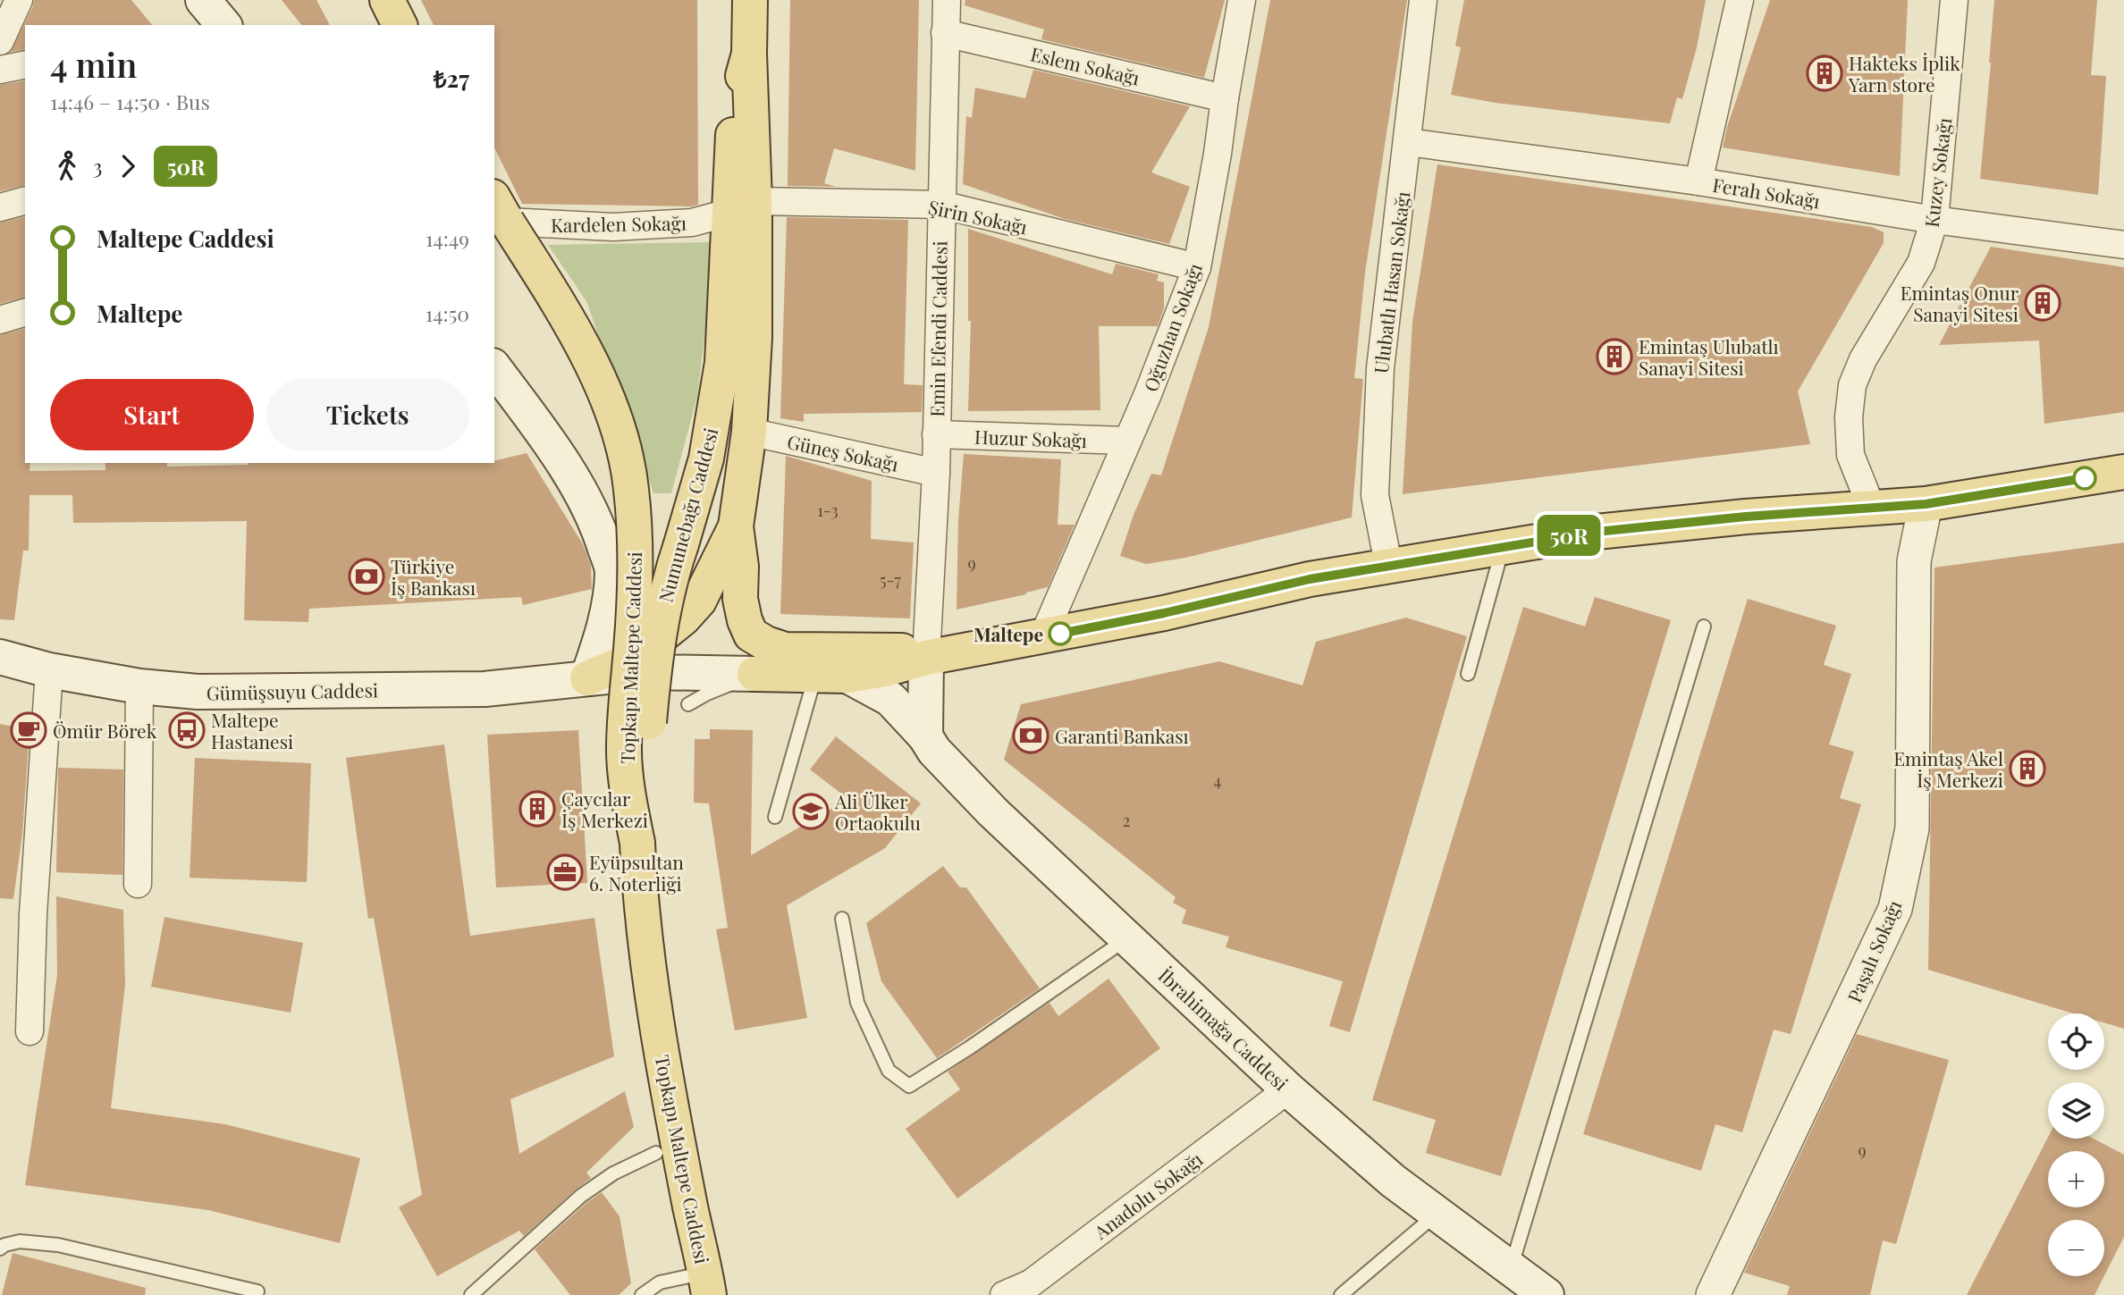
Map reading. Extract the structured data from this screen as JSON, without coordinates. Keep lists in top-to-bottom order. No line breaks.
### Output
{"streets":{"main road":["Numunebağı Caddesi","Topkapı Maltepe Caddesi","Gümüşsuyu Caddesi","İbrahimağa Caddesi"],"street":["Eslem Sokağı","Kuzey Sokağı","Ferah Sokağı","Şirin Sokağı","Kardelen Sokağı","Ulubatlı Hasan Sokağı","Oğuzhan Sokağı","Emin Efendi Caddesi","Huzur Sokağı","Güneş Sokağı","Paşalı Sokağı","Anadolu Sokağı"]},"crossings":[["Eslem Sokağı","Oğuzhan Sokağı"],["Eslem Sokağı","Emin Efendi Caddesi"],["Kuzey Sokağı","Ferah Sokağı"],["Ferah Sokağı","Ulubatlı Hasan Sokağı"],["Şirin Sokağı","Kardelen Sokağı"],["Şirin Sokağı","Oğuzhan Sokağı"],["Şirin Sokağı","Emin Efendi Caddesi"],["Şirin Sokağı","Numunebağı Caddesi"],["Kardelen Sokağı","Numunebağı Caddesi"],["Kardelen Sokağı","Topkapı Maltepe Caddesi"],["Oğuzhan Sokağı","Huzur Sokağı"],["Emin Efendi Caddesi","Huzur Sokağı"],["Emin Efendi Caddesi","Güneş Sokağı"],["Numunebağı Caddesi","Topkapı Maltepe Caddesi"],["İbrahimağa Caddesi","Anadolu Sokağı"]],"places":{"building":["Hakteks İplik Yarn store","Emintaş Onur Sanayi Sitesi","Emintaş Ulubatlı Sanayi Sitesi","Emintaş Akel İş Merkezi","Çaycılar İş Merkezi"],"bank":["Türkiye İş Bankası","Garanti Bankası"],"other":["Maltepe"],"cafe":["Ömür Börek"],"bus stop":["Maltepe Hastanesi"],"school or university":["Ali Ülker Ortaokulu"],"office":["Eyüpsultan 6. Noterliği"]},"lines":["bus line 50R"],"house_numbers":["1-3","9","5-7","4","2","9"],"page":{"on_map":"50R","heading":["4 min","14:46 – 14:50 · Bus","₺27"],"legs":["3","50R"],"list":[{"name":"Maltepe Caddesi","value":"14:49"},{"name":"Maltepe","value":"14:50"}],"buttons":["Start","Tickets"],"map_buttons":["+","−"]}}
